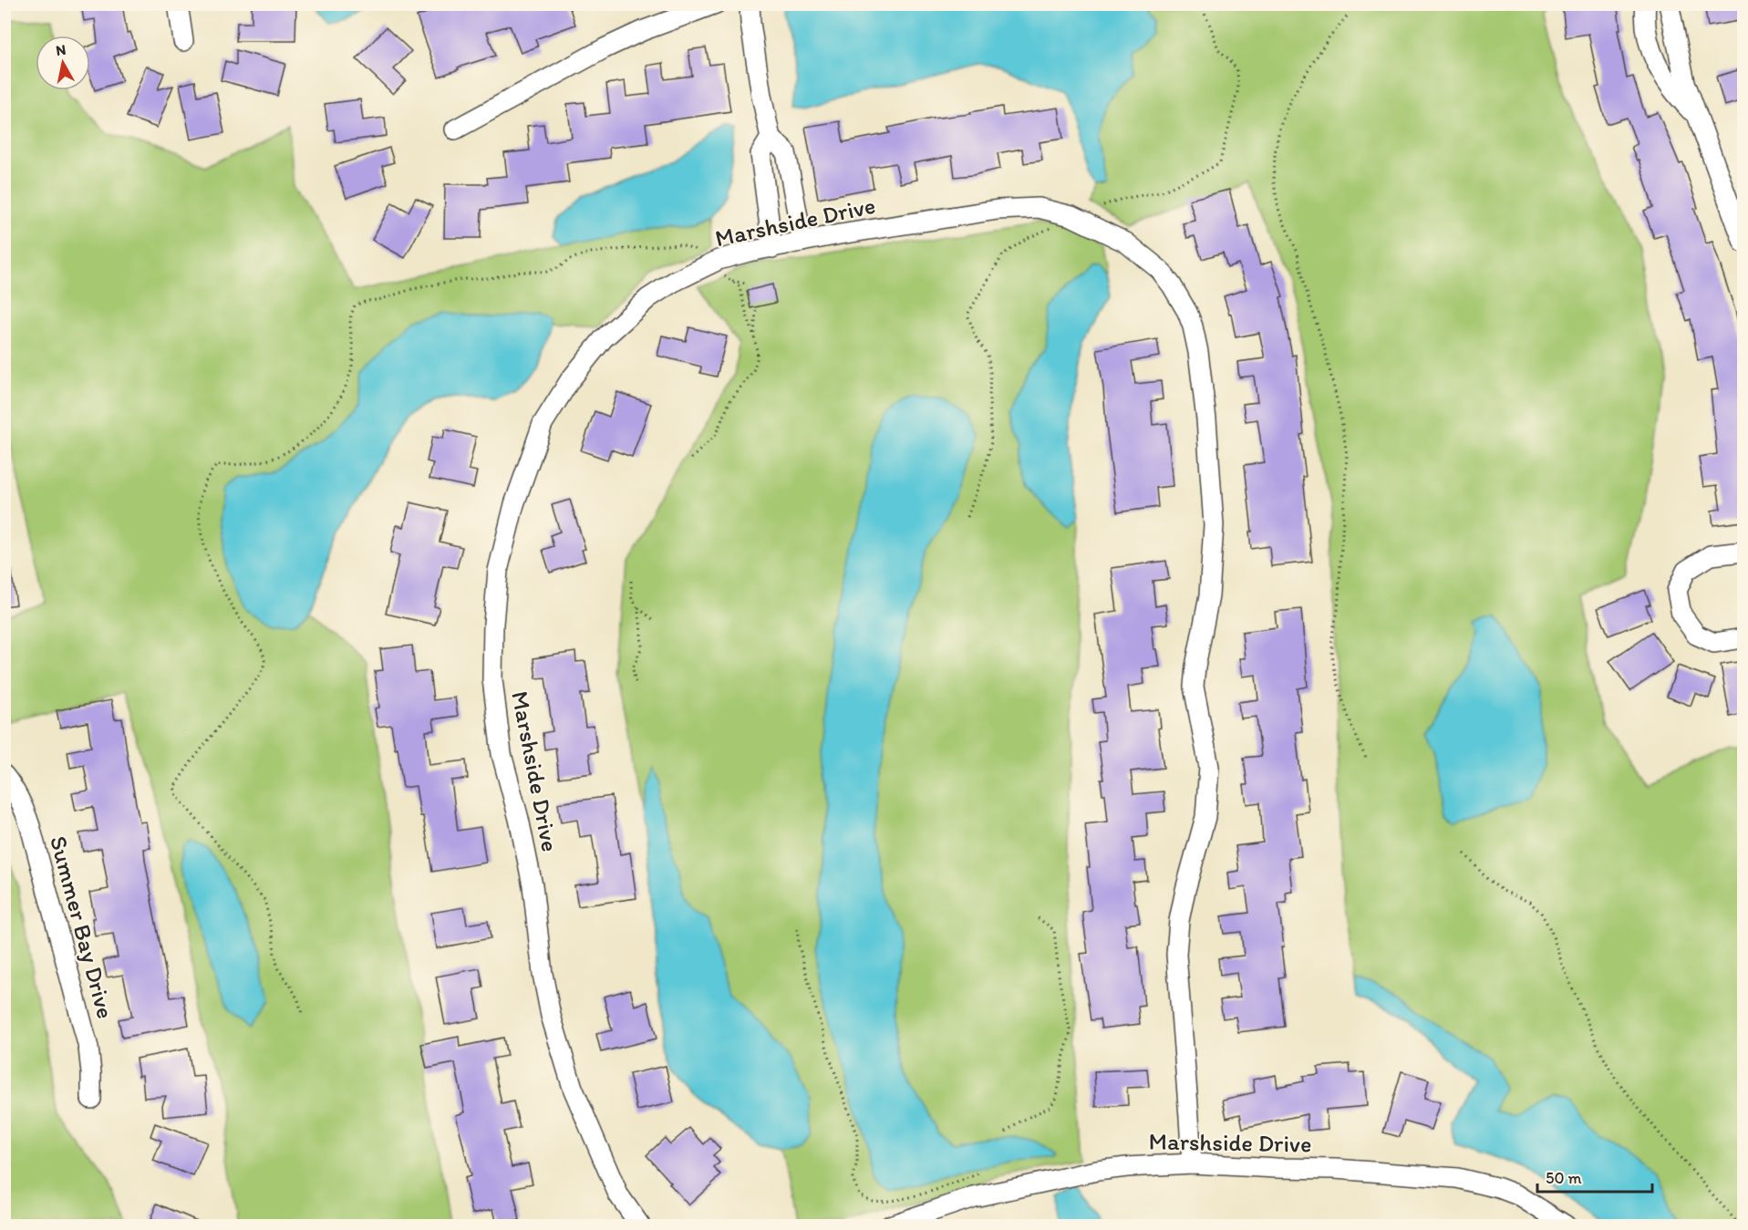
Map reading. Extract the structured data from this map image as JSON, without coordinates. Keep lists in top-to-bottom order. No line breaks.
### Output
{"streets":{"street":["Marshside Drive","Summer Bay Drive"]},"scale_bar":"50 m","north":"top"}
